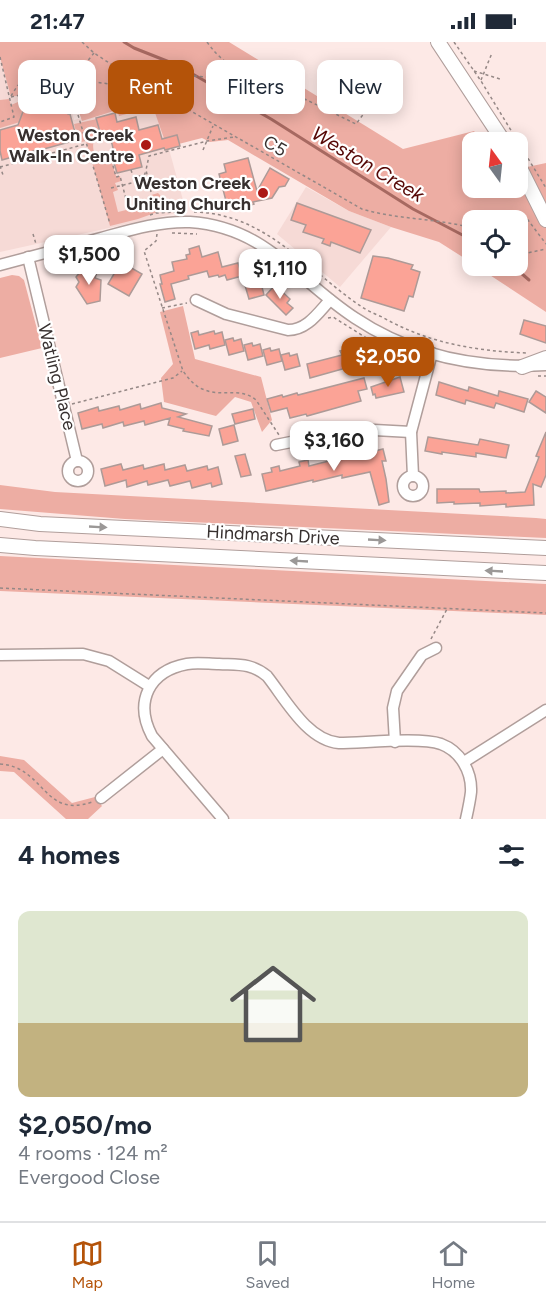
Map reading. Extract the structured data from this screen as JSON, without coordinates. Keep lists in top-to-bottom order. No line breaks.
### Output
{"streets":{"main road":["Hindmarsh Drive"],"street":["Watling Place"],"path":["C5"]},"water":["Weston Creek"],"places":["Weston Creek Walk-In Centre","Weston Creek Uniting Church"],"north":"top","page":{"status":"21:47","chip":["Buy","Rent","Filters","New"],"price":["$1,500","$1,110","$2,050","$3,160"],"heading":"4 homes","list":[{"name":"$2,050/mo","note":"4 rooms · 124 m² · Evergood Close"}],"tabs":["Map","Saved","Home"]}}
